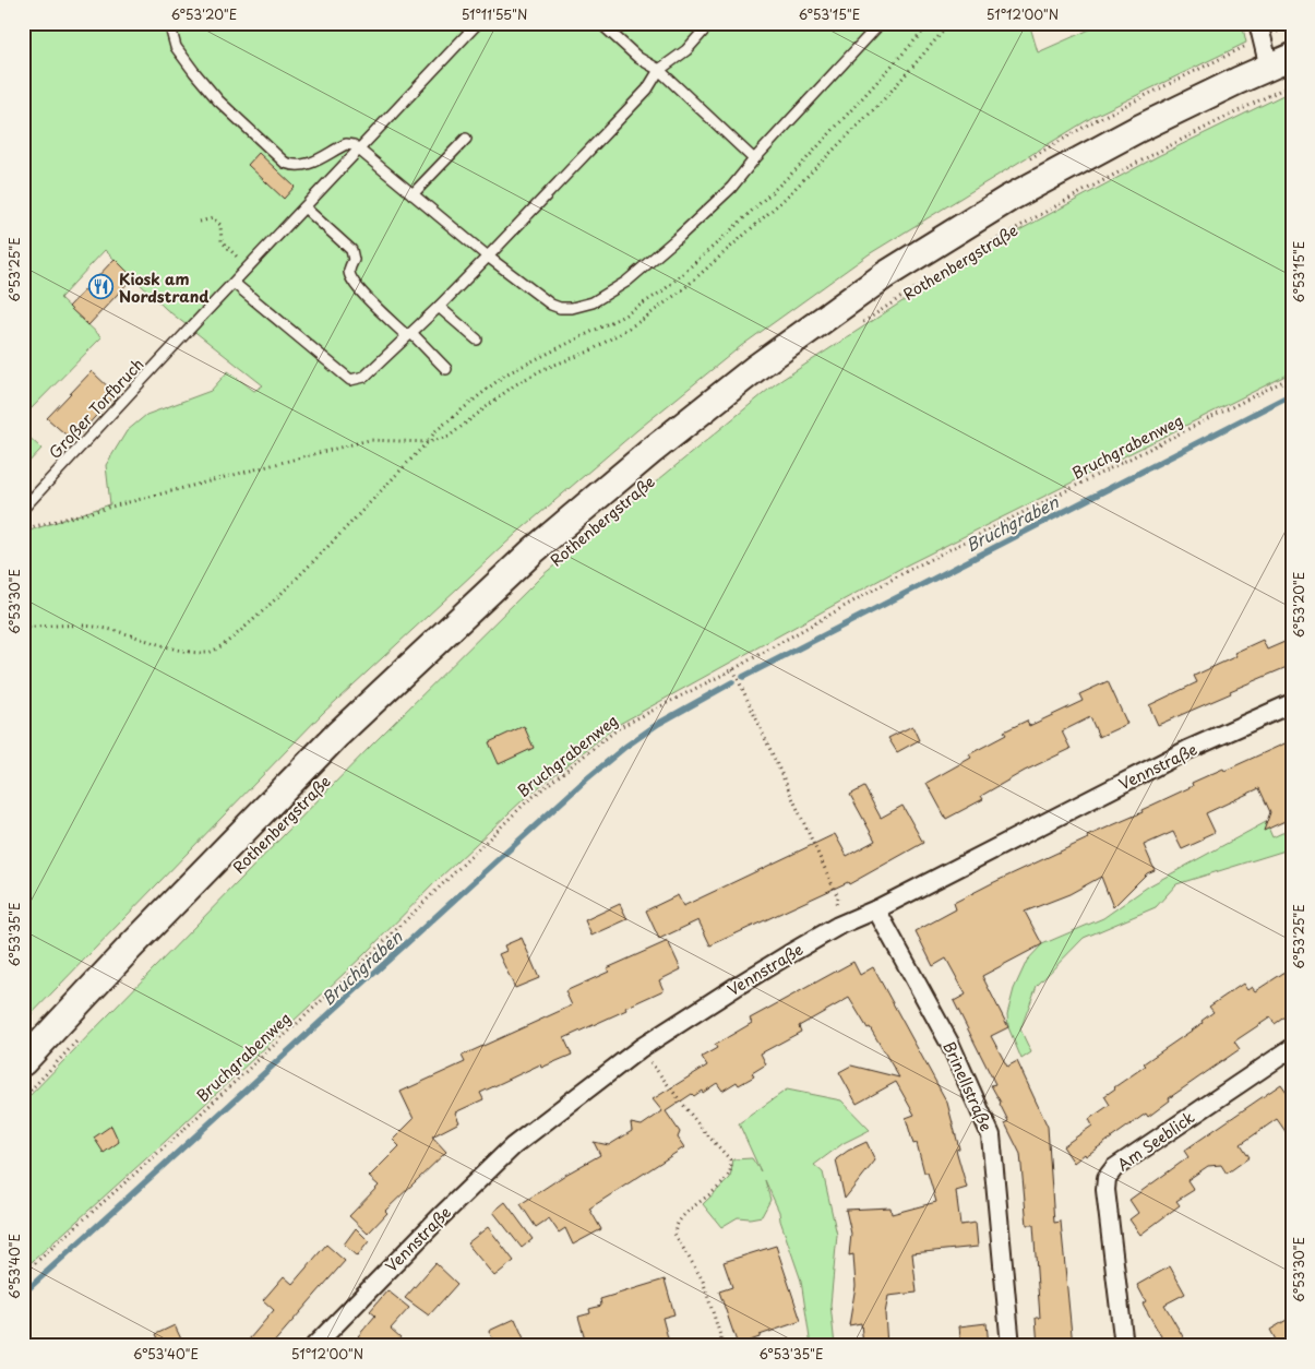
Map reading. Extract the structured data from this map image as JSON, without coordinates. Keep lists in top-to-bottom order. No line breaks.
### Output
{"streets":{"main road":["Rothenbergstraße"],"street":["Vennstraße","Brinellstraße","Am Seeblick"],"lane":["Großer Torfbruch"],"path":["Bruchgrabenweg"]},"crossings":[["Vennstraße","Brinellstraße"]],"water":["Bruchgraben"],"places":{"restaurant":["Kiosk am Nordstrand"]},"coordinates":["6°53'20\"E","51°11'55\"N","6°53'15\"E","51°12'00\"N","6°53'25\"E","6°53'30\"E","6°53'35\"E","6°53'40\"E"]}
